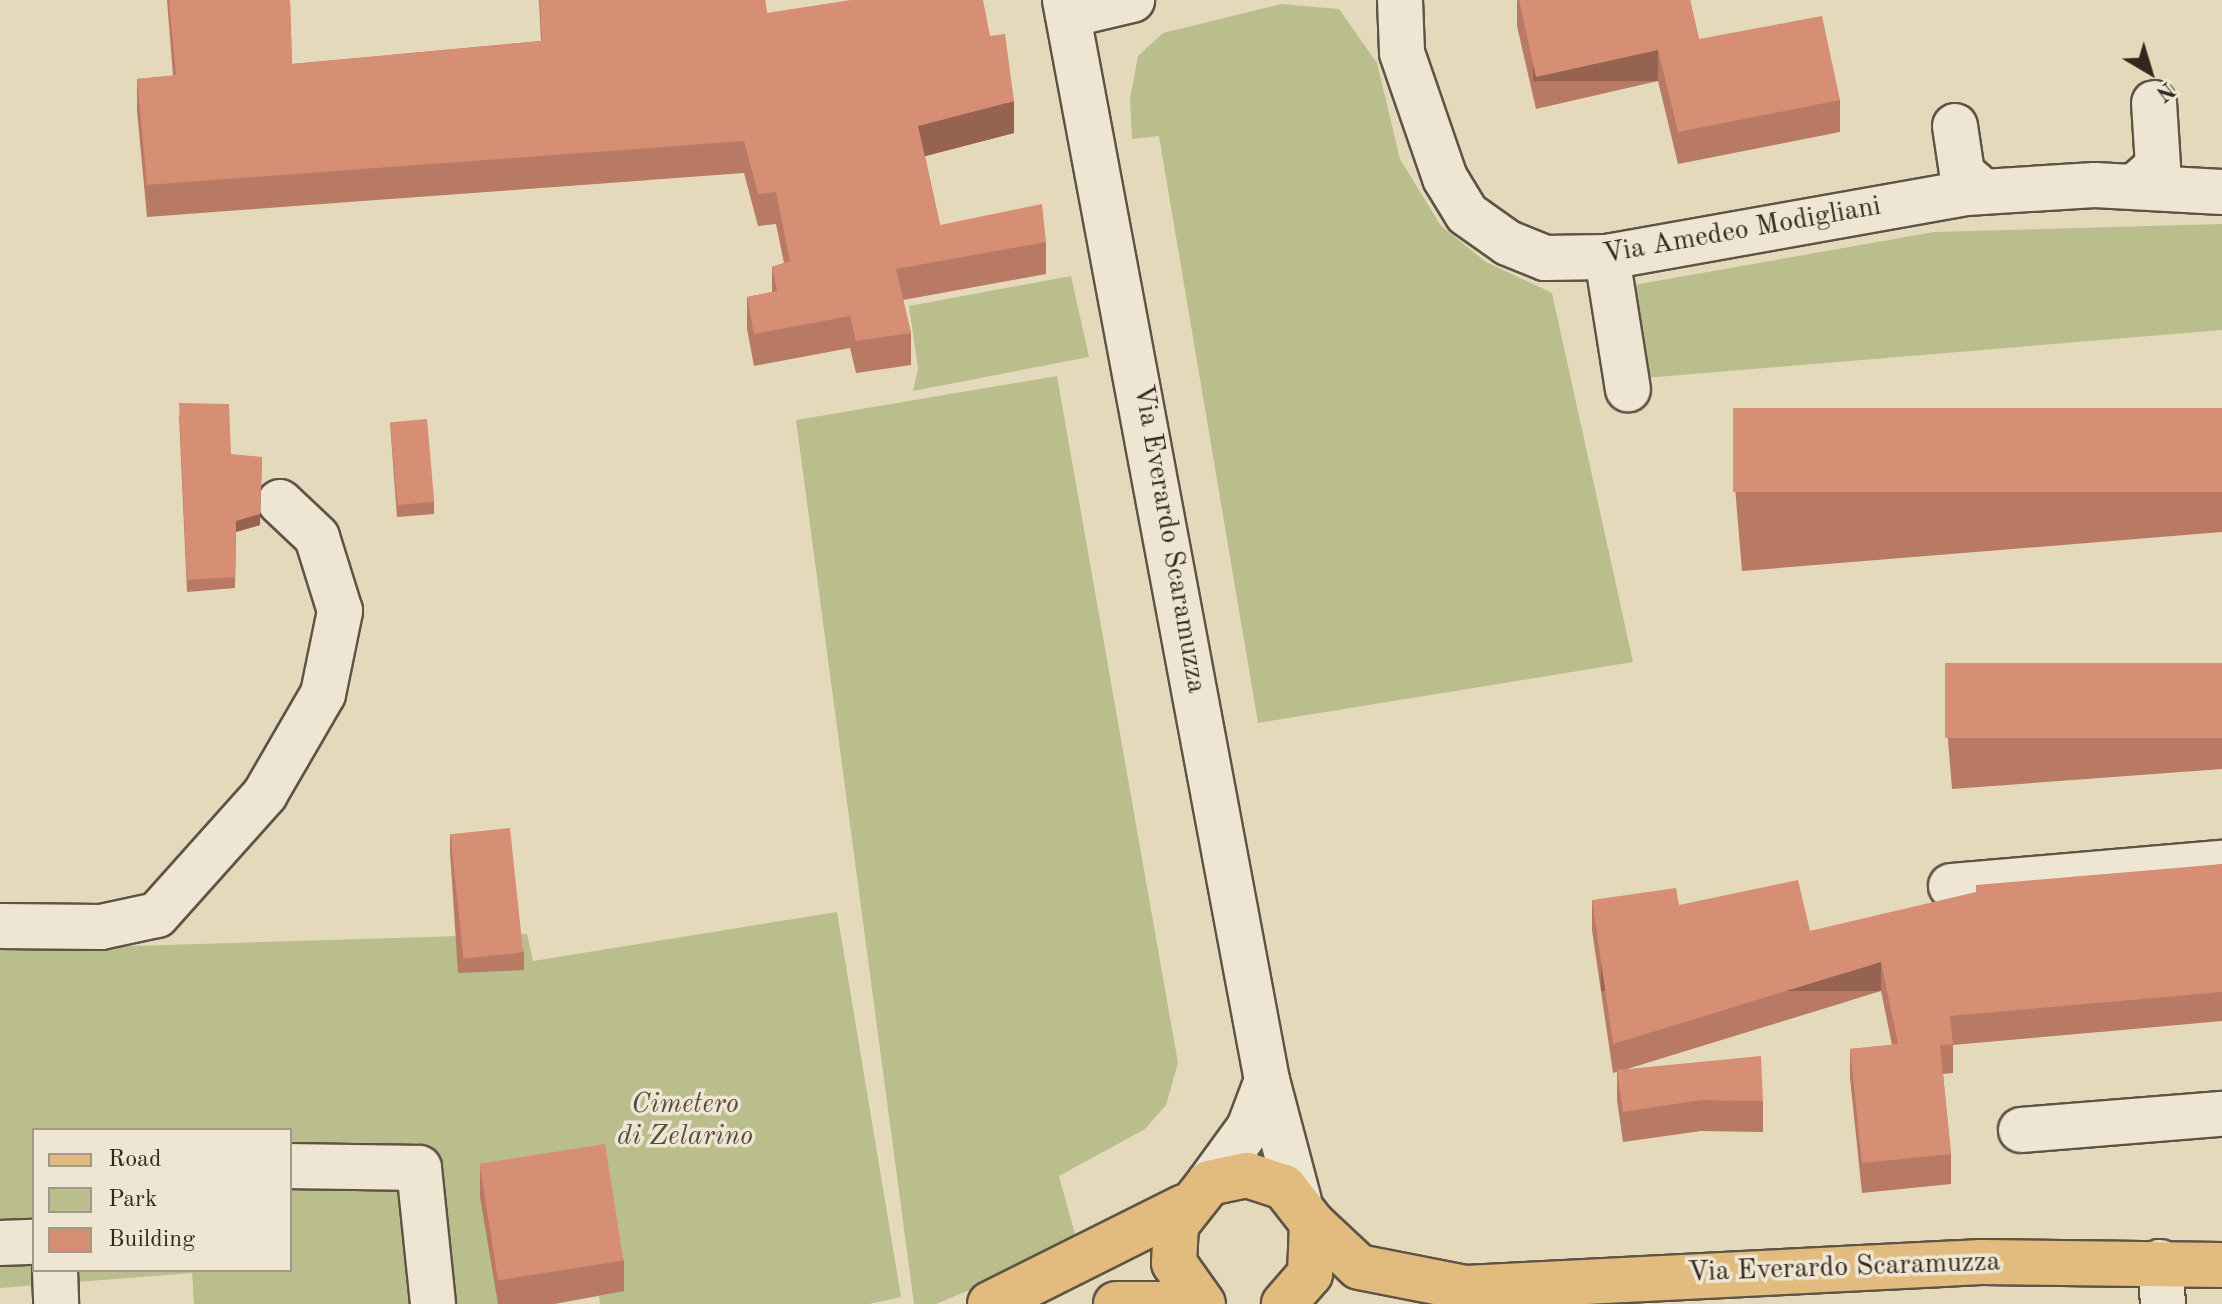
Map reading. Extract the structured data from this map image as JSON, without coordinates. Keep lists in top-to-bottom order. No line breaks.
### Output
{"streets":{"main road":["Via Everardo Scaramuzza"],"street":["Via Amedeo Modigliani"]},"parks":["Cimetero di Zelarino"],"legend":["Road","Park","Building"],"north":"bottom right"}
